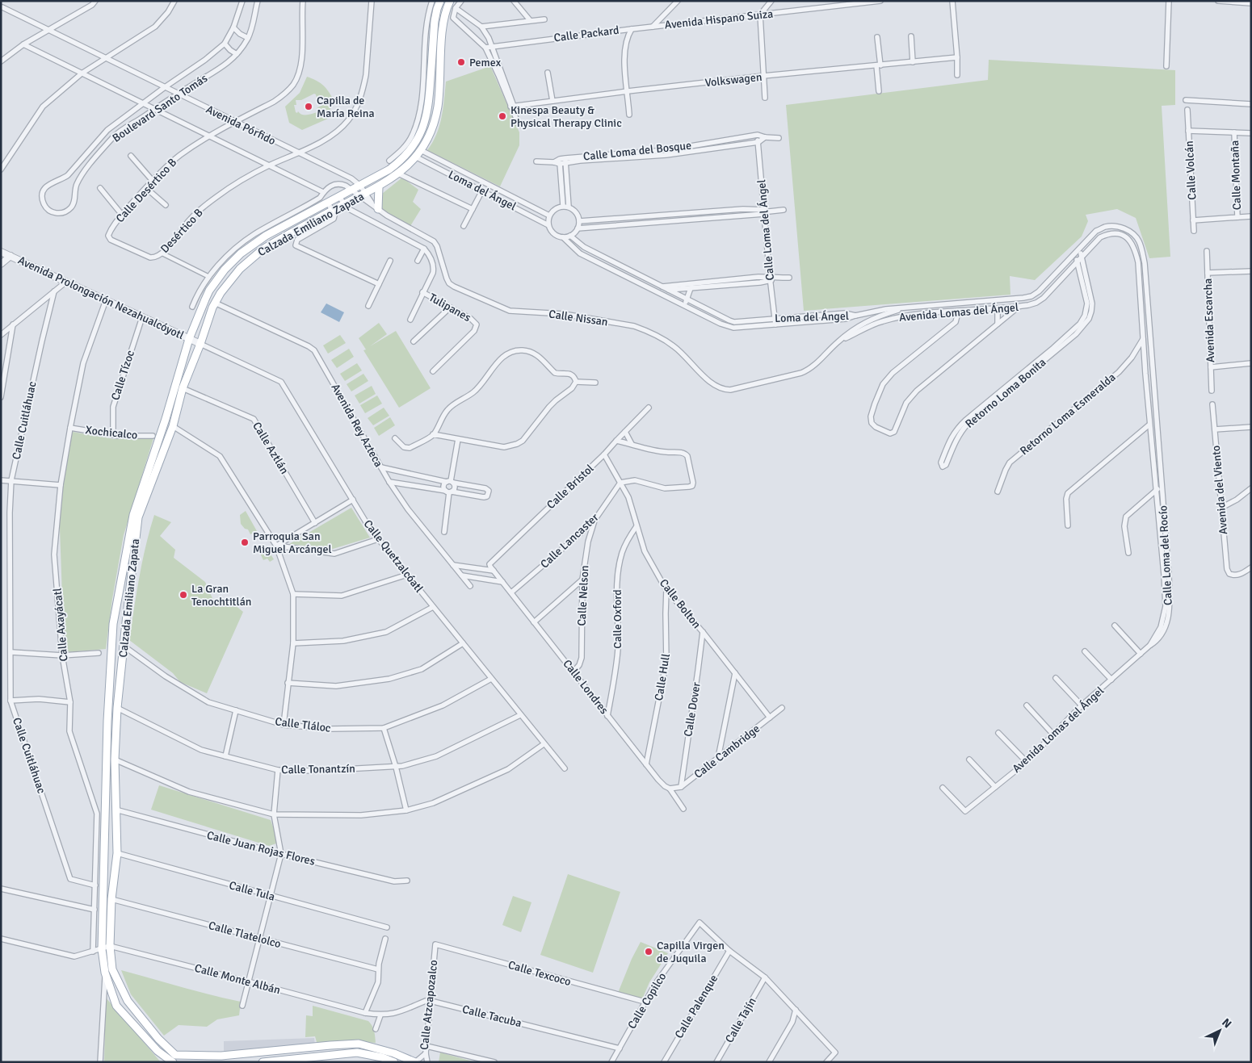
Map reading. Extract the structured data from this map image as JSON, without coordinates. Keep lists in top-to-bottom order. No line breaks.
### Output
{"streets":{"main road":["Calzada Emiliano Zapata"],"street":["Avenida Hispano Suiza","Calle Packard","Volkswagen","Boulevard Santo Tomás","Avenida Pórfido","Calle Loma del Bosque","Calle Volcán","Calle Montaña","Calle Desértico B","Loma del Ángel","Calle Loma del Ángel","Desértico B","Avenida Prolongación Nezahualcóyotl","Tulipanes","Avenida Lomas del Ángel","Calle Nissan","Avenida Escarcha","Calle Tízoc","Retorno Loma Bonita","Retorno Loma Esmeralda","Calle Cuitláhuac","Avenida Rey Azteca","Xochicalco","Calle Aztlán","Calle Bristol","Avenida del Viento","Calle Lancaster","Calle Loma del Rocío","Calle Quetzalcóatl","Calle Nelson","Calle Bolton","Calle Oxford","Calle Axayácatl","Calle Hull","Calle Londres","Calle Dover","Calle Tláloc","Calle Cambridge","Calle Tonantzín","Calle Juan Rojas Flores","Calle Tula","Calle Tlatelolco","Calle Texcoco","Calle Monte Albán","Calle Copilco","Calle Atzcapozalco","Calle Palenque","Calle Tacuba","Calle Tajín"]},"crossings":[["Avenida Hispano Suiza","Calle Packard"],["Boulevard Santo Tomás","Avenida Pórfido"],["Avenida Pórfido","Calle Desértico B"],["Avenida Pórfido","Calzada Emiliano Zapata"],["Avenida Pórfido","Desértico B"],["Avenida Pórfido","Calle Nissan"],["Calle Loma del Bosque","Calle Loma del Ángel"],["Calle Desértico B","Desértico B"],["Loma del Ángel","Calzada Emiliano Zapata"],["Loma del Ángel","Calle Loma del Ángel"],["Loma del Ángel","Avenida Lomas del Ángel"],["Calzada Emiliano Zapata","Avenida Prolongación Nezahualcóyotl"],["Calzada Emiliano Zapata","Calle Nissan"],["Calzada Emiliano Zapata","Avenida Rey Azteca"],["Calzada Emiliano Zapata","Calle Aztlán"],["Calzada Emiliano Zapata","Calle Quetzalcóatl"],["Calzada Emiliano Zapata","Calle Tláloc"],["Calzada Emiliano Zapata","Calle Tonantzín"],["Calzada Emiliano Zapata","Calle Juan Rojas Flores"],["Calzada Emiliano Zapata","Calle Tula"],["Calzada Emiliano Zapata","Calle Tlatelolco"],["Calzada Emiliano Zapata","Calle Monte Albán"],["Calzada Emiliano Zapata","Calle Atzcapozalco"],["Avenida Prolongación Nezahualcóyotl","Calle Tízoc"],["Avenida Prolongación Nezahualcóyotl","Calle Quetzalcóatl"],["Avenida Prolongación Nezahualcóyotl","Calle Axayácatl"],["Avenida Lomas del Ángel","Calle Nissan"],["Avenida Lomas del Ángel","Calle Loma del Rocío"],["Calle Tízoc","Xochicalco"],["Retorno Loma Bonita","Calle Loma del Rocío"],["Retorno Loma Esmeralda","Calle Loma del Rocío"],["Calle Cuitláhuac","Calle Axayácatl"],["Xochicalco","Calle Axayácatl"],["Calle Bristol","Calle Bolton"],["Calle Bristol","Calle Londres"],["Calle Lancaster","Calle Nelson"],["Calle Lancaster","Calle Bolton"],["Calle Lancaster","Calle Londres"],["Calle Quetzalcóatl","Calle Tláloc"],["Calle Quetzalcóatl","Calle Tonantzín"],["Calle Nelson","Calle Londres"],["Calle Bolton","Calle Oxford"],["Calle Bolton","Calle Hull"],["Calle Bolton","Calle Dover"],["Calle Bolton","Calle Cambridge"],["Calle Oxford","Calle Londres"],["Calle Hull","Calle Londres"],["Calle Londres","Calle Cambridge"],["Calle Dover","Calle Cambridge"],["Calle Texcoco","Calle Copilco"],["Calle Texcoco","Calle Atzcapozalco"],["Calle Copilco","Calle Palenque"],["Calle Copilco","Calle Tacuba"],["Calle Atzcapozalco","Calle Tacuba"]],"places":["Pemex","Capilla de María Reina","Kinespa Beauty & Physical Therapy Clinic","Parroquia San Miguel Arcángel","La Gran Tenochtitlán","Capilla Virgen de Juquila"],"north":"top right"}
